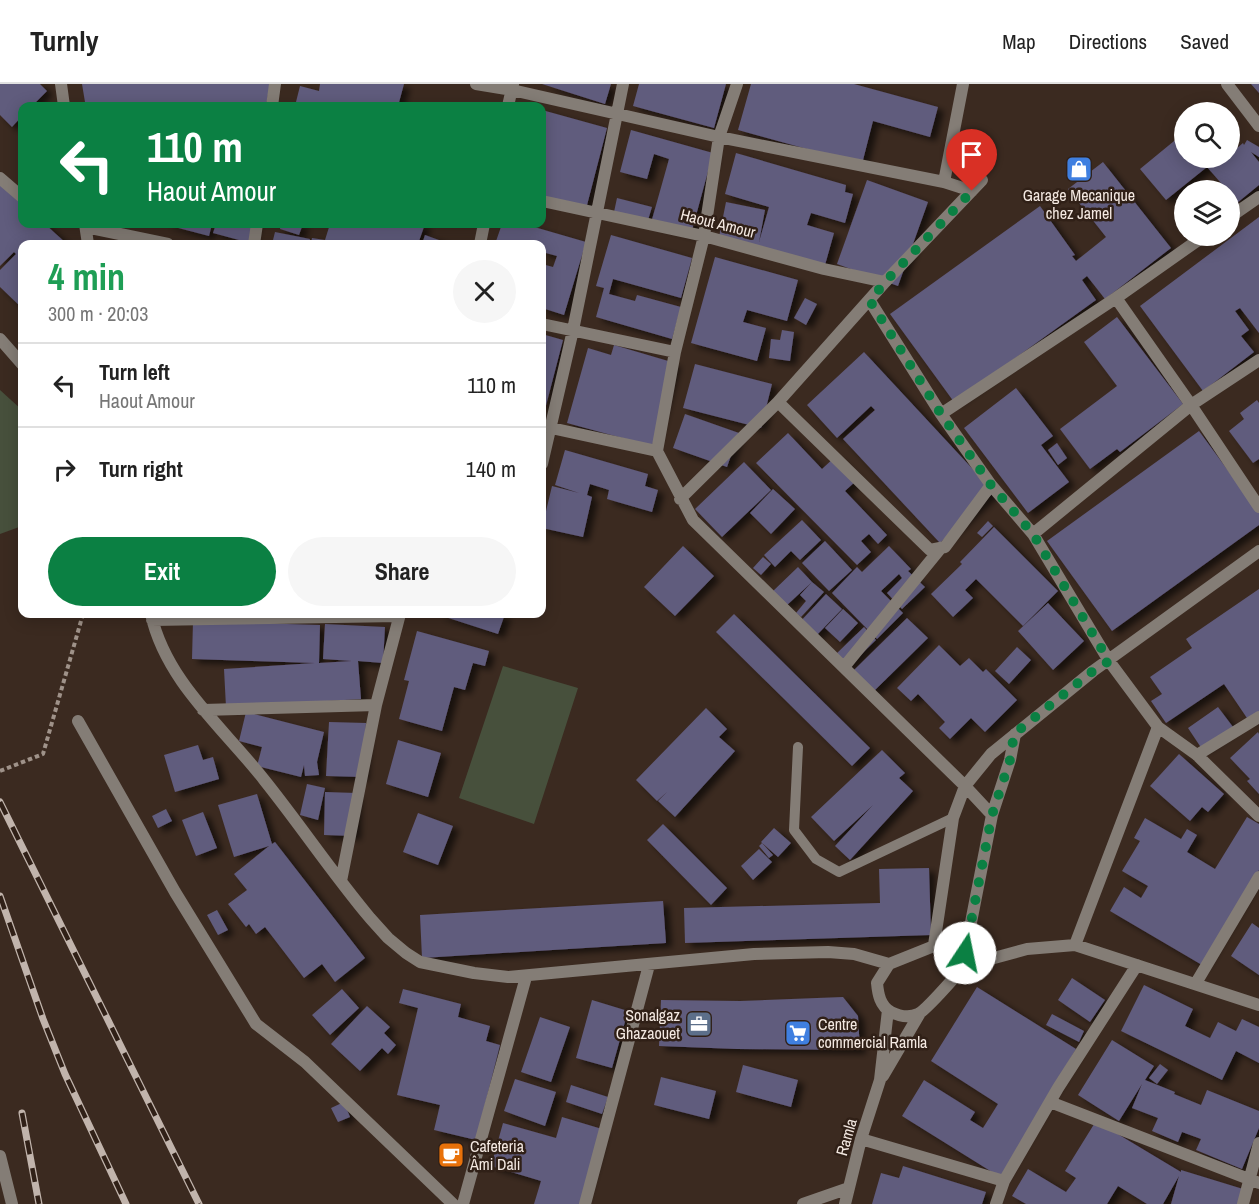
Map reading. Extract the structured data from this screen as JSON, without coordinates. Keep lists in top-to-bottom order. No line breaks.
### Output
{"streets":{"street":["Haout Amour","Ramla"]},"places":{"shop":["Garage Mecanique chez Jamel"],"office":["Sonalgaz Ghazaouet"],"supermarket":["Centre commercial Ramla"],"cafe":["Cafeteria Âmi Dali"]},"page":{"header":"Turnly","nav":["Map","Directions","Saved"],"turn":["110 m","Haout Amour"],"heading":["4 min","300 m · 20:03"],"list":[{"name":"Turn left","note":"Haout Amour","value":"110 m"},{"name":"Turn right","value":"140 m"}],"buttons":["Exit","Share"]}}
